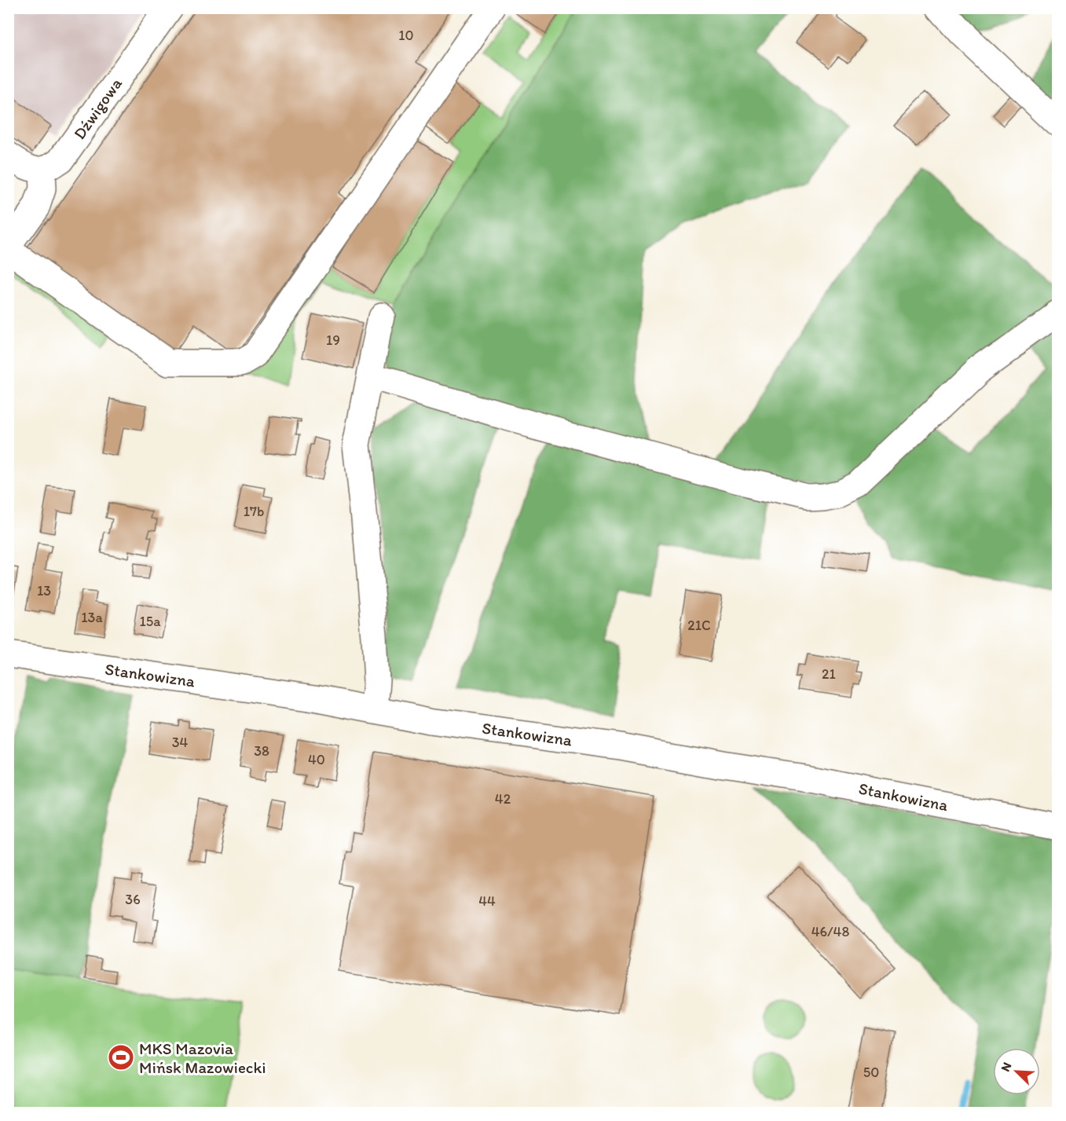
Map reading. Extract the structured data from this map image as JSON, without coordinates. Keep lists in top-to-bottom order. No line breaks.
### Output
{"streets":{"street":["Dźwigowa","Stankowizna"]},"places":{"sports":["MKS Mazovia Mińsk Mazowiecki"]},"house_numbers":["10","19","17b","13","13a","15a","21C","21","34","38","40","42","36","44","46/48","50"],"north":"top left"}
